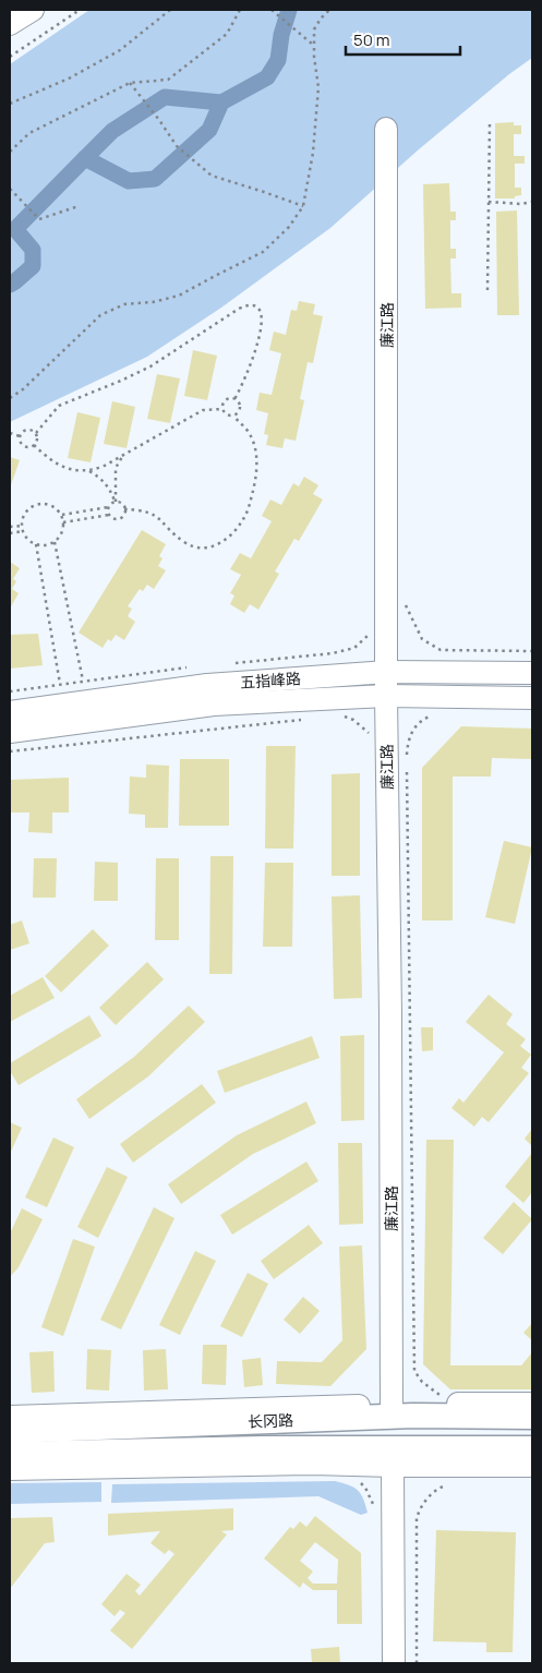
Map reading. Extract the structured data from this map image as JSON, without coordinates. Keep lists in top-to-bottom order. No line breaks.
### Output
{"streets":{"main road":["长冈路"],"street":["廉江路","五指峰路"]},"crossings":[["廉江路","五指峰路"]],"scale_bar":"50 m"}
